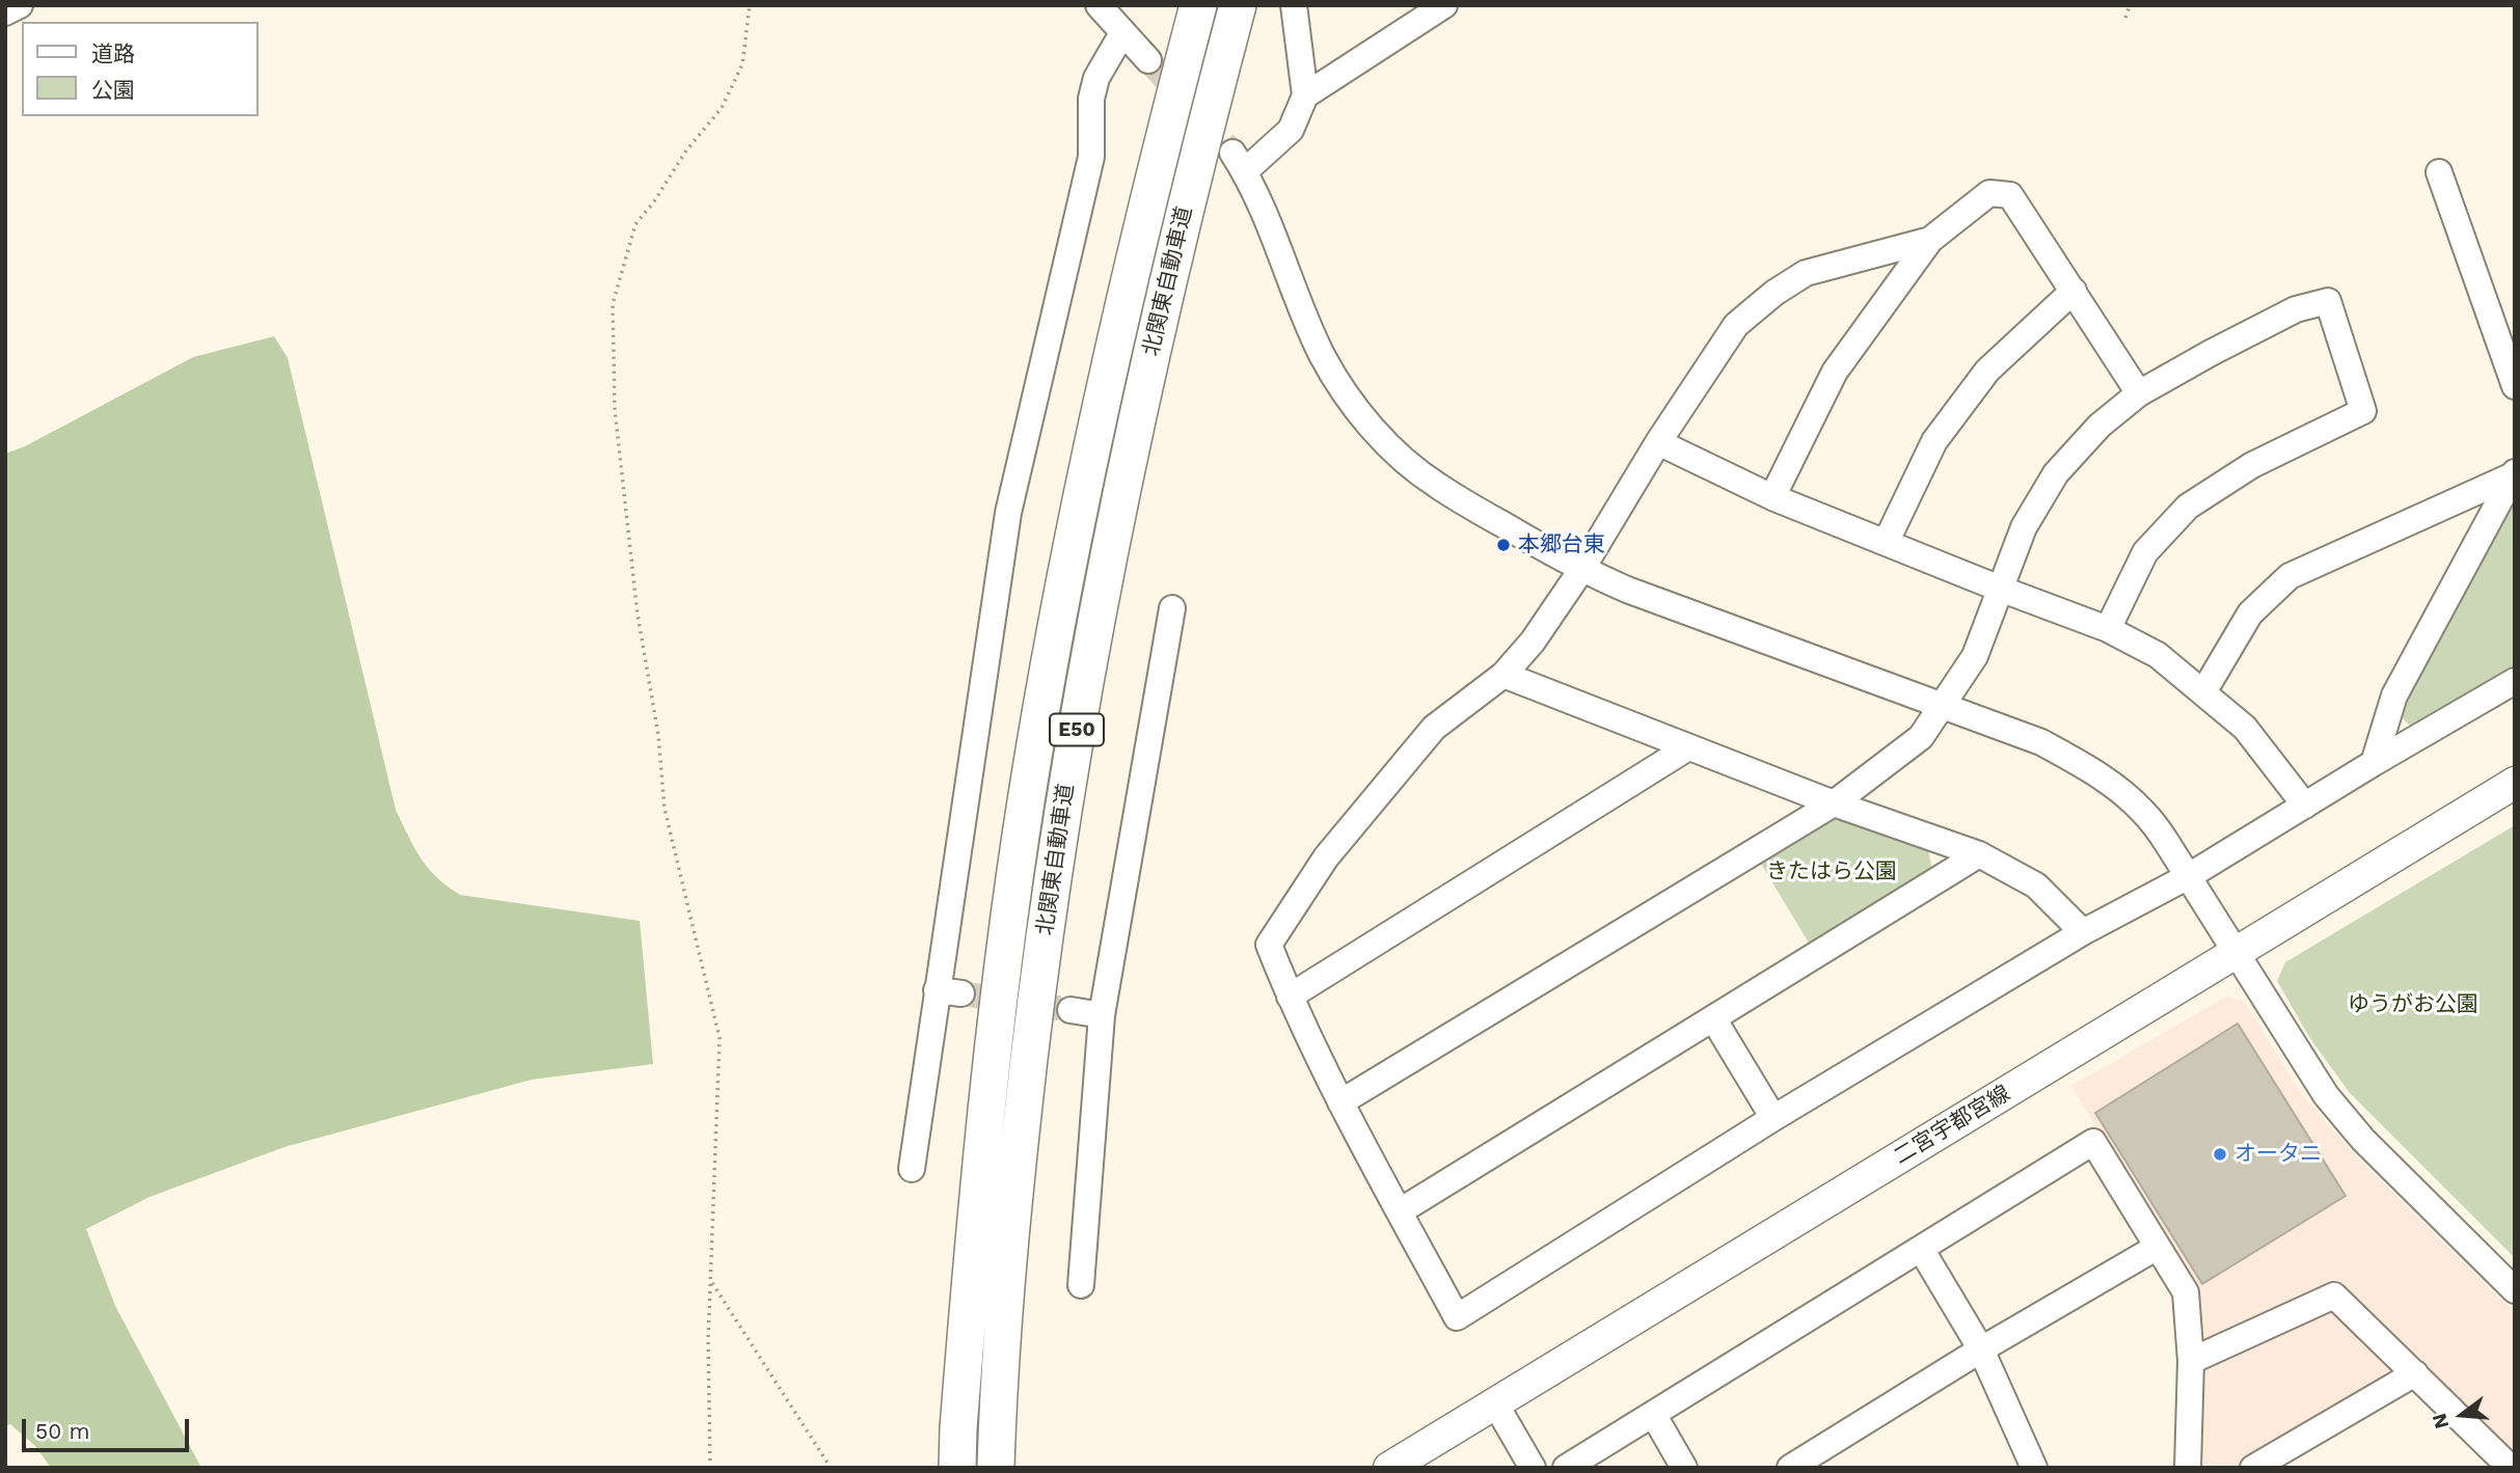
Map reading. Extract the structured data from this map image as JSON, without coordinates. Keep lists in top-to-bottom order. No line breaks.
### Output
{"streets":{"highway":["北関東自動車道","E50"],"main road":["二宮宇都宮線"]},"parks":["きたはら公園","ゆうがお公園"],"places":["本郷台東","オータニ"],"legend":["道路","公園"],"scale_bar":"50 m","north":"left"}
